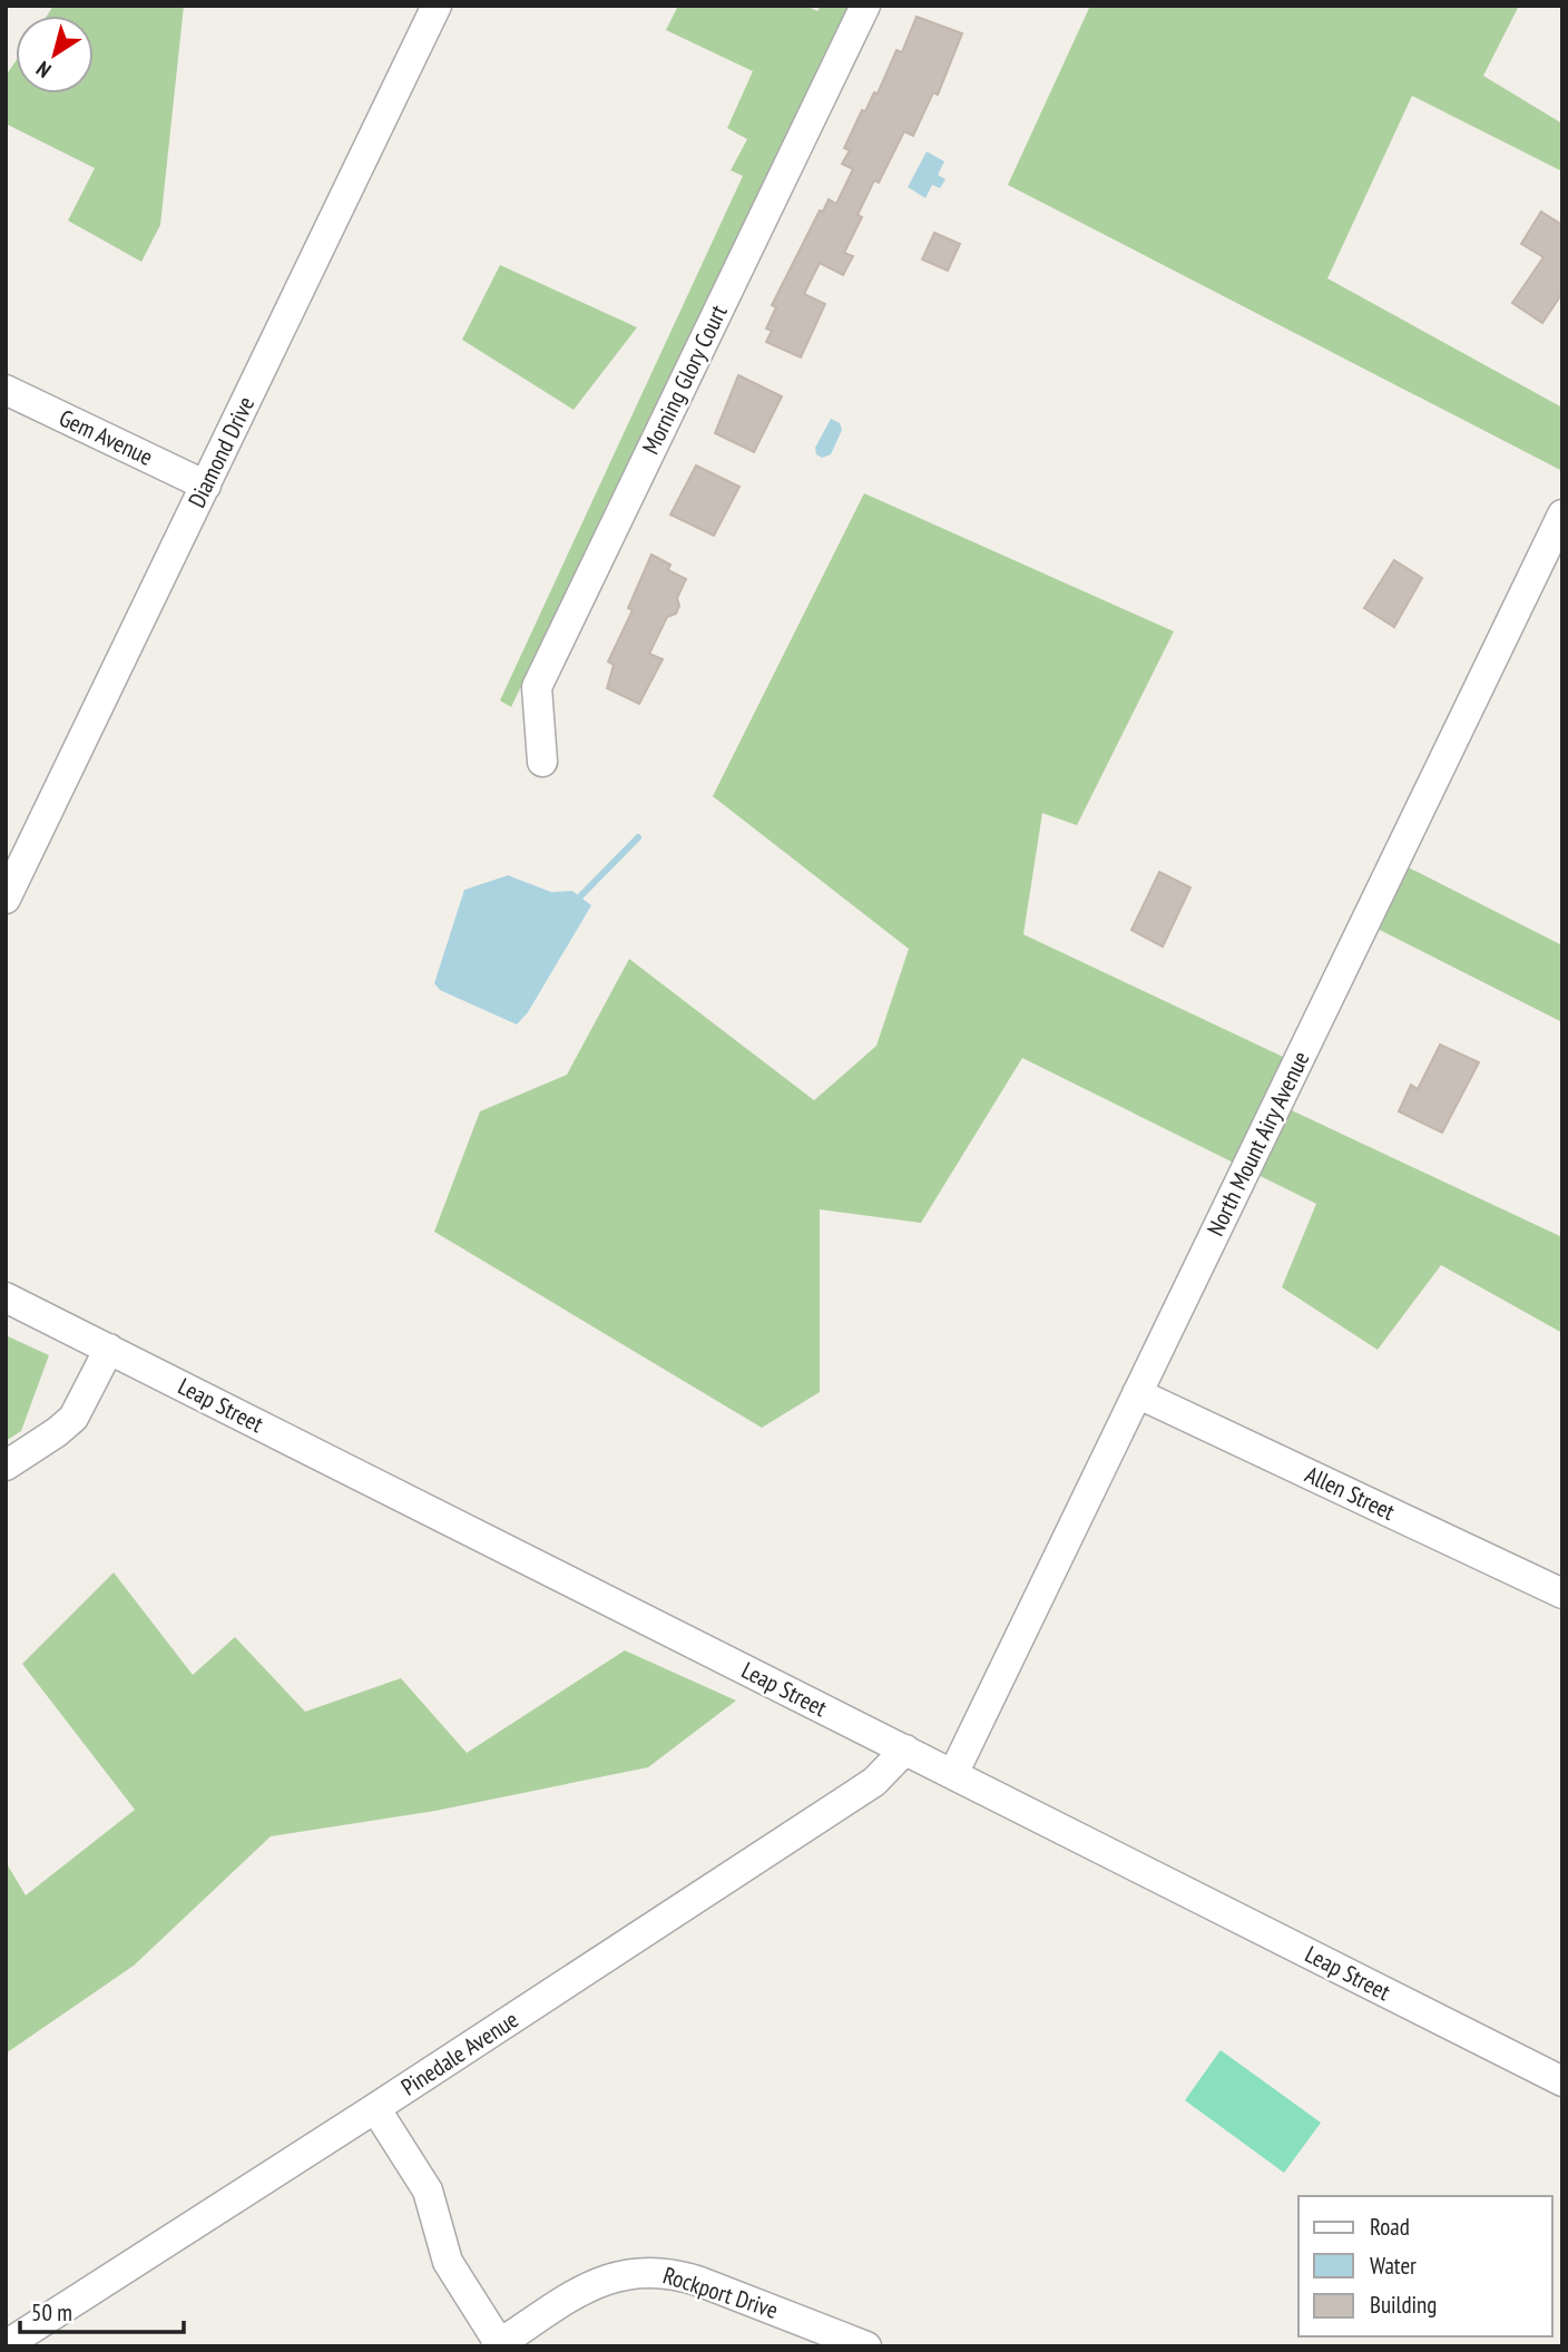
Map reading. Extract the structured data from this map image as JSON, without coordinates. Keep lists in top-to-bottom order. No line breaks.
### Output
{"streets":{"street":["Morning Glory Court","Gem Avenue","Diamond Drive","North Mount Airy Avenue","Leap Street","Allen Street","Pinedale Avenue","Rockport Drive"]},"crossings":[["Gem Avenue","Diamond Drive"],["North Mount Airy Avenue","Leap Street"],["North Mount Airy Avenue","Allen Street"],["Leap Street","Pinedale Avenue"]],"legend":["Road","Water","Building"],"scale_bar":"50 m","north":"bottom left"}
